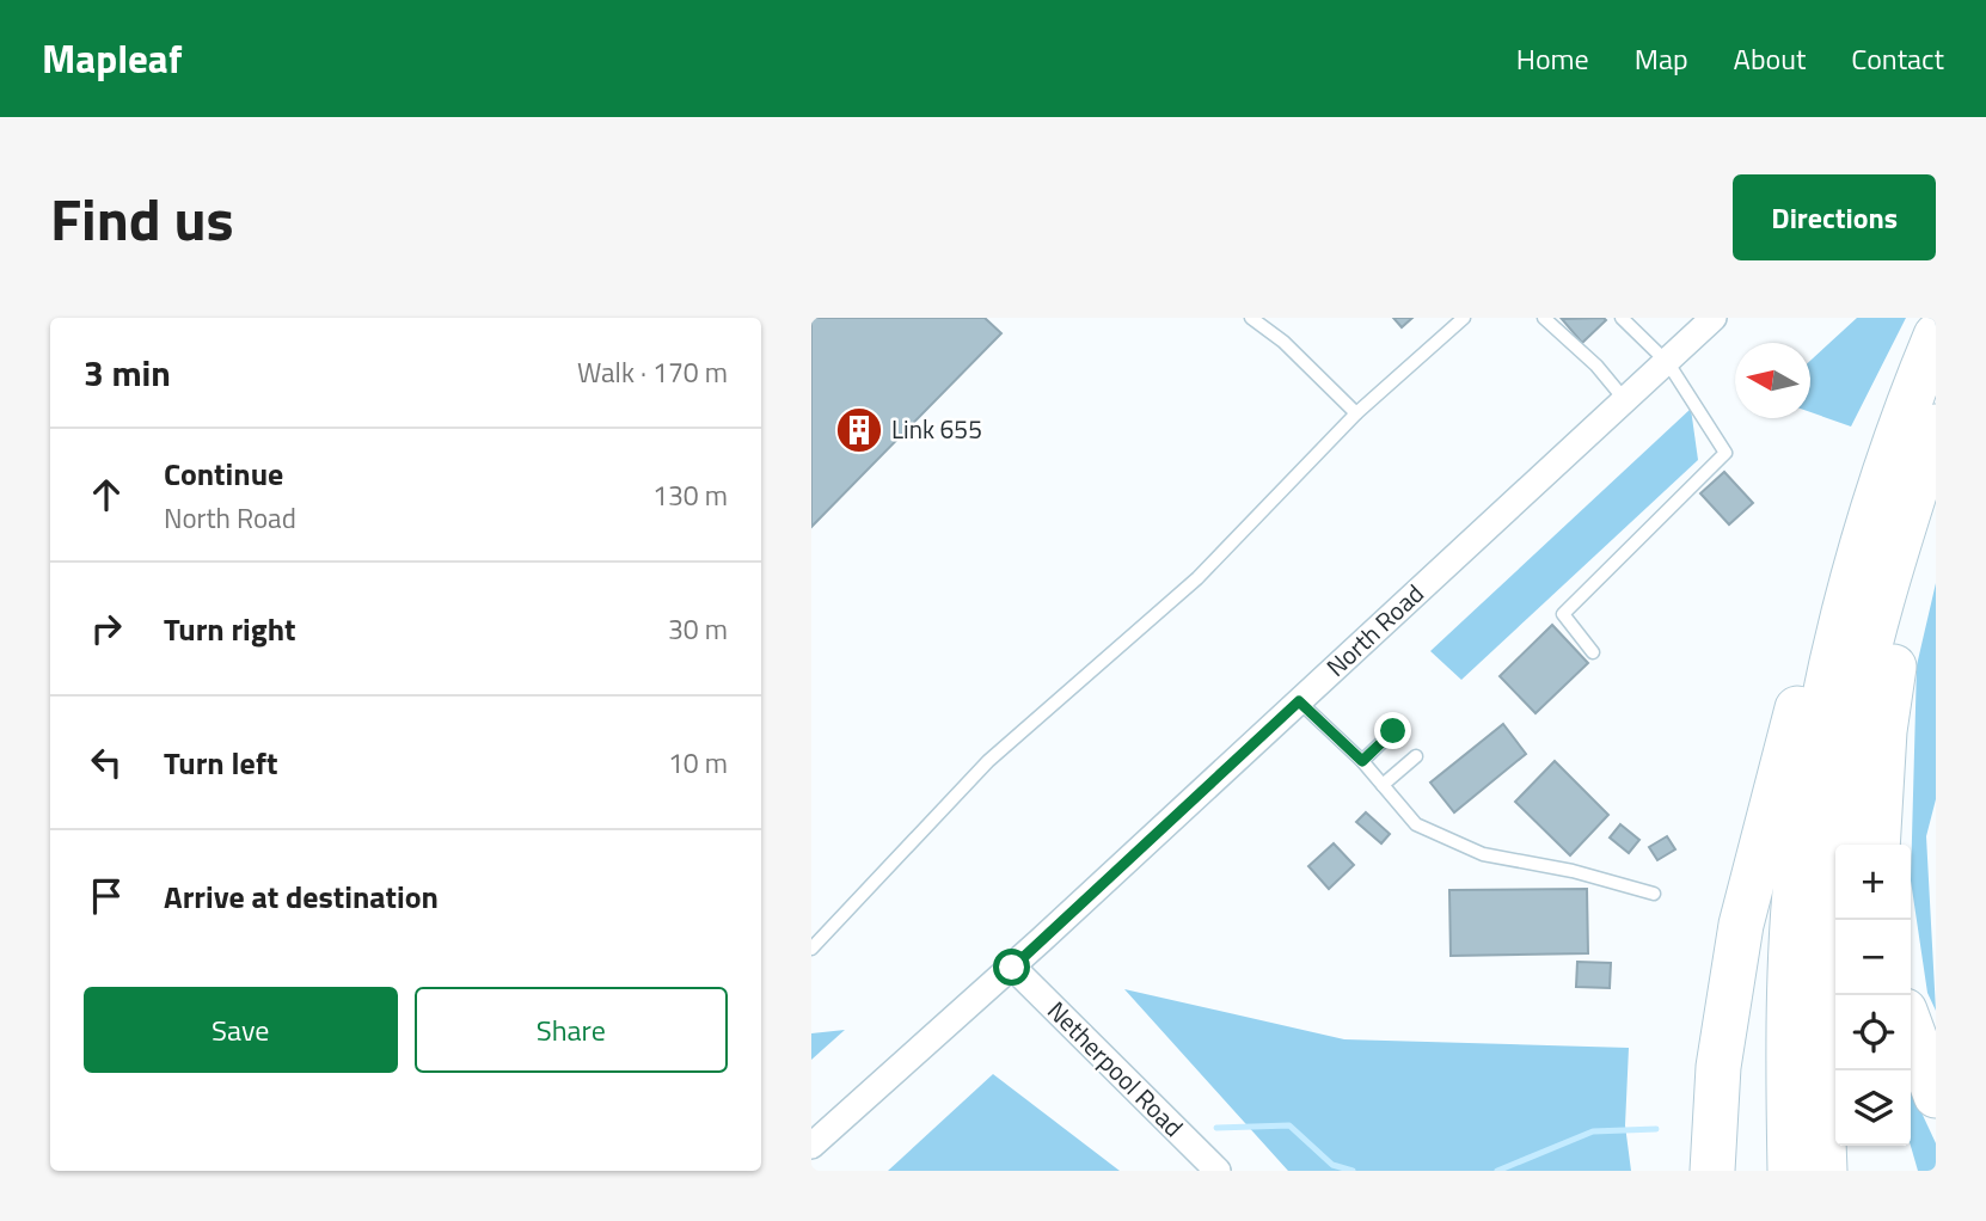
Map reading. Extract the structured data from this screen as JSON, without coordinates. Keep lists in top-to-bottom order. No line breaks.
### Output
{"streets":{"street":["North Road","Netherpool Road"]},"crossings":[["North Road","Netherpool Road"]],"places":{"building":["Link 655"]},"north":"left","page":{"header":"Mapleaf","nav":["Home","Map","About","Contact"],"title":"Find us","buttons":["Directions",["Save","Share"]],"heading":["3 min","Walk · 170 m"],"list":[["Continue","North Road","130 m"],["Turn right","30 m"],["Turn left","10 m"],"Arrive at destination"],"map_buttons":["+","−"]}}
